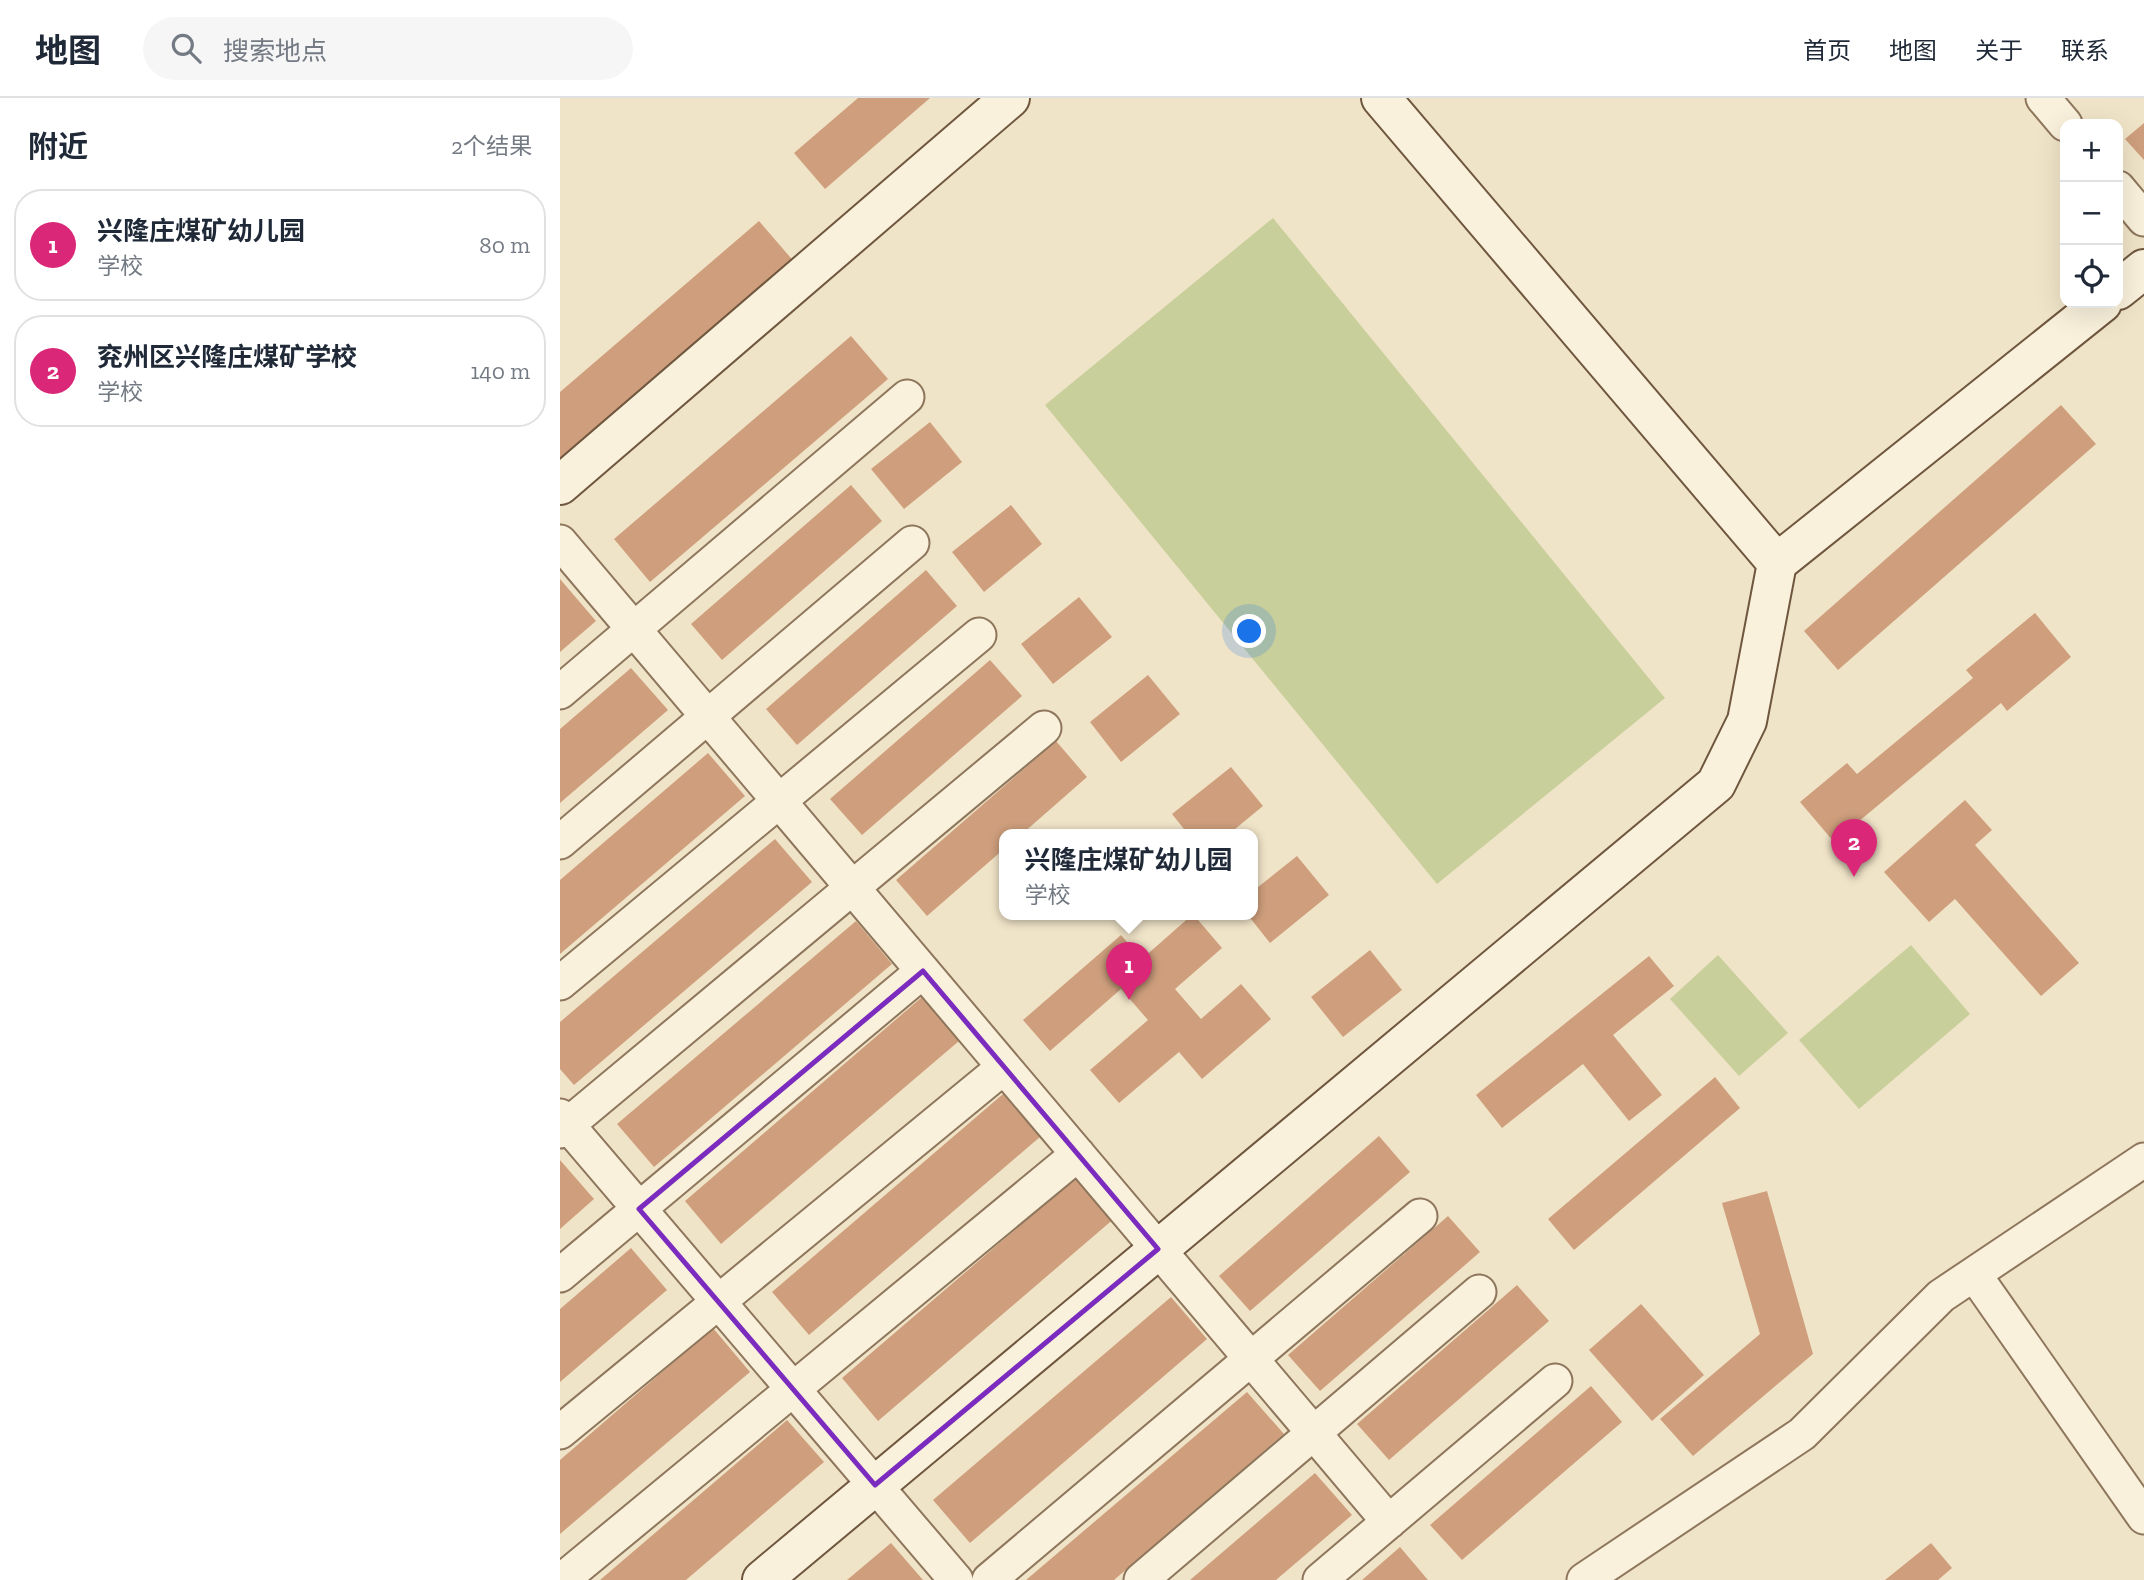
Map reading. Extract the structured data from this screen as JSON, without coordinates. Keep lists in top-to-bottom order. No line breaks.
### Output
{"page":{"header":"地图","search":"搜索地点","nav":["首页","地图","关于","联系"],"heading":["附近","2个结果"],"map_buttons":["+","−"],"list":[{"mark":"1","name":"兴隆庄煤矿幼儿园","note":"学校","value":"80 m"},{"mark":"2","name":"兖州区兴隆庄煤矿学校","note":"学校","value":"140 m"}],"pins":["2","1"],"popup":["兴隆庄煤矿幼儿园","学校"]}}
